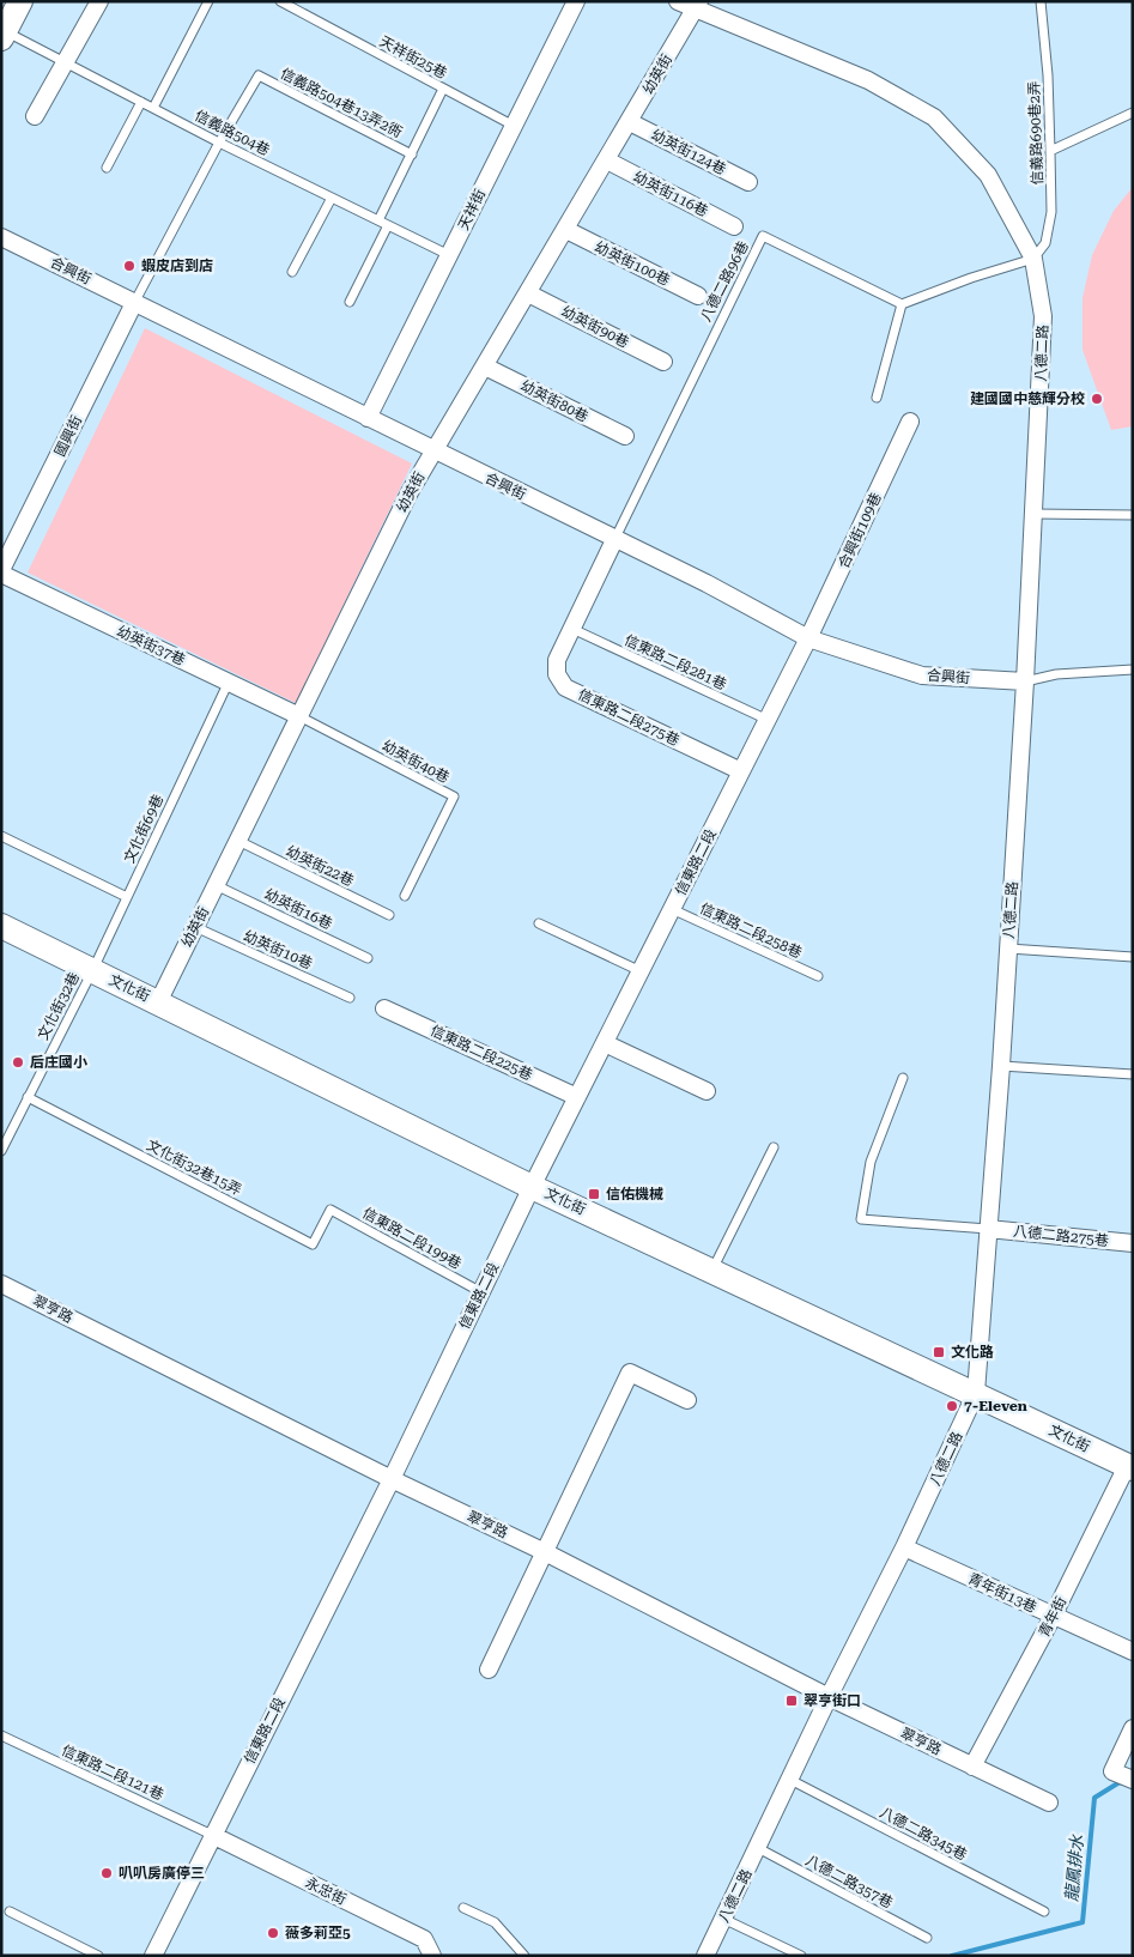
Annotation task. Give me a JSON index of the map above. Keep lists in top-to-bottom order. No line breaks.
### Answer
{"streets":{"street":["幼英街","幼英街124巷","幼英街116巷","天祥街","幼英街100巷","合興街","幼英街90巷","八德二路","幼英街80巷","國興街","合興街109巷","幼英街37巷","信東路二段275巷","信東路二段","文化街","信東路二段225巷","八德二路275巷","翠亨路","青年街13巷","青年街","永忠街"],"lane":["天祥街25巷","信義路504巷13弄2衖","信義路504巷","信義路690巷2弄","八德二路96巷","信東路二段281巷","幼英街40巷","文化街69巷","幼英街22巷","幼英街16巷","信東路二段258巷","幼英街10巷","文化街32巷","文化街32巷15弄","信東路二段199巷","信東路二段121巷","八德二路345巷","八德二路357巷"]},"crossings":[["天祥街25巷","天祥街"],["幼英街","幼英街124巷"],["幼英街","幼英街116巷"],["幼英街","幼英街100巷"],["幼英街","合興街"],["幼英街","幼英街90巷"],["幼英街","八德二路"],["幼英街","幼英街80巷"],["幼英街","幼英街37巷"],["幼英街","幼英街40巷"],["幼英街","幼英街22巷"],["幼英街","幼英街16巷"],["幼英街","幼英街10巷"],["幼英街","文化街"],["信義路504巷13弄2衖","信義路504巷"],["信義路504巷","天祥街"],["信義路690巷2弄","八德二路"],["天祥街","合興街"],["合興街","八德二路96巷"],["合興街","八德二路"],["合興街","國興街"],["合興街","合興街109巷"],["合興街","信東路二段275巷"],["合興街","信東路二段"],["八德二路96巷","信東路二段275巷"],["八德二路","文化街"],["八德二路","八德二路275巷"],["八德二路","翠亨路"],["八德二路","青年街13巷"],["八德二路","八德二路345巷"],["八德二路","八德二路357巷"],["國興街","幼英街37巷"],["合興街109巷","信東路二段"],["幼英街37巷","幼英街40巷"],["幼英街37巷","文化街69巷"],["信東路二段281巷","信東路二段275巷"],["信東路二段281巷","信東路二段"],["信東路二段275巷","信東路二段"],["文化街69巷","文化街"],["文化街69巷","文化街32巷"],["信東路二段","信東路二段258巷"],["信東路二段","文化街"],["信東路二段","信東路二段225巷"],["信東路二段","信東路二段199巷"],["信東路二段","翠亨路"],["信東路二段","信東路二段121巷"],["信東路二段","永忠街"],["文化街","文化街32巷"],["文化街","青年街"],["文化街32巷","文化街32巷15弄"],["文化街32巷15弄","信東路二段199巷"],["翠亨路","青年街"],["青年街13巷","青年街"],["信東路二段121巷","永忠街"]],"water":["龍鳳排水"],"places":{"other":["蝦皮店到店","建國國中慈輝分校","后庄國小","7-Eleven","叭叭房廣停三","薇多莉亞5"],"transit":["信佑機械","文化路","翠亨街口"]}}
